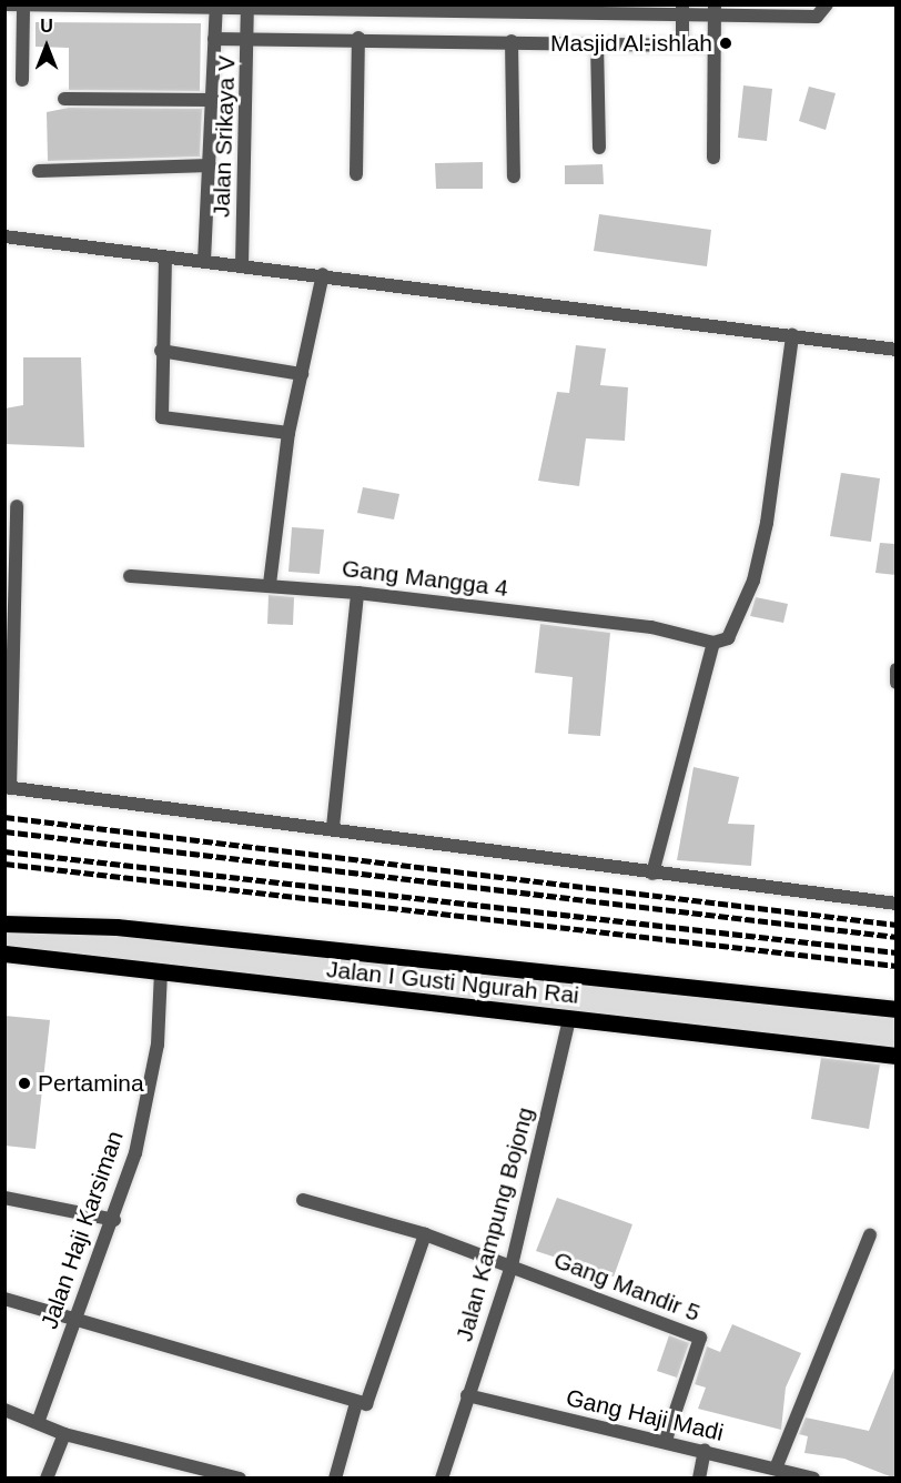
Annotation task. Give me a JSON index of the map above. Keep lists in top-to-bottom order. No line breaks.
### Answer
{"streets":{"main road":["Jalan I Gusti Ngurah Rai"],"street":["Jalan Srikaya V","Gang Mangga 4","Jalan Kampung Bojong","Jalan Haji Karsiman","Gang Mandir 5","Gang Haji Madi"]},"crossings":[["Jalan I Gusti Ngurah Rai","Jalan Kampung Bojong"],["Jalan I Gusti Ngurah Rai","Jalan Haji Karsiman"],["Jalan Kampung Bojong","Gang Mandir 5"],["Jalan Kampung Bojong","Gang Haji Madi"],["Gang Mandir 5","Gang Haji Madi"]],"places":["Masjid Al-ishlah","Pertamina"],"north":"top"}
